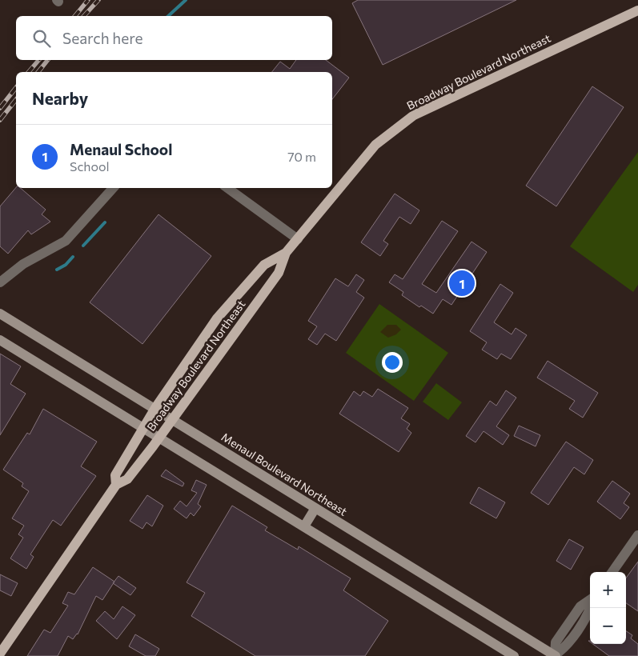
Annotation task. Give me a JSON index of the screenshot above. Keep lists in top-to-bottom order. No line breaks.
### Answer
{"streets":{"main road":["Broadway Boulevard Northeast","Menaul Boulevard Northeast"]},"crossings":[["Broadway Boulevard Northeast","Menaul Boulevard Northeast"]],"page":{"search":"Search here","heading":"Nearby","list":[{"mark":"1","name":"Menaul School","note":"School","value":"70 m"}],"pins":"1","map_buttons":["+","−"]}}
